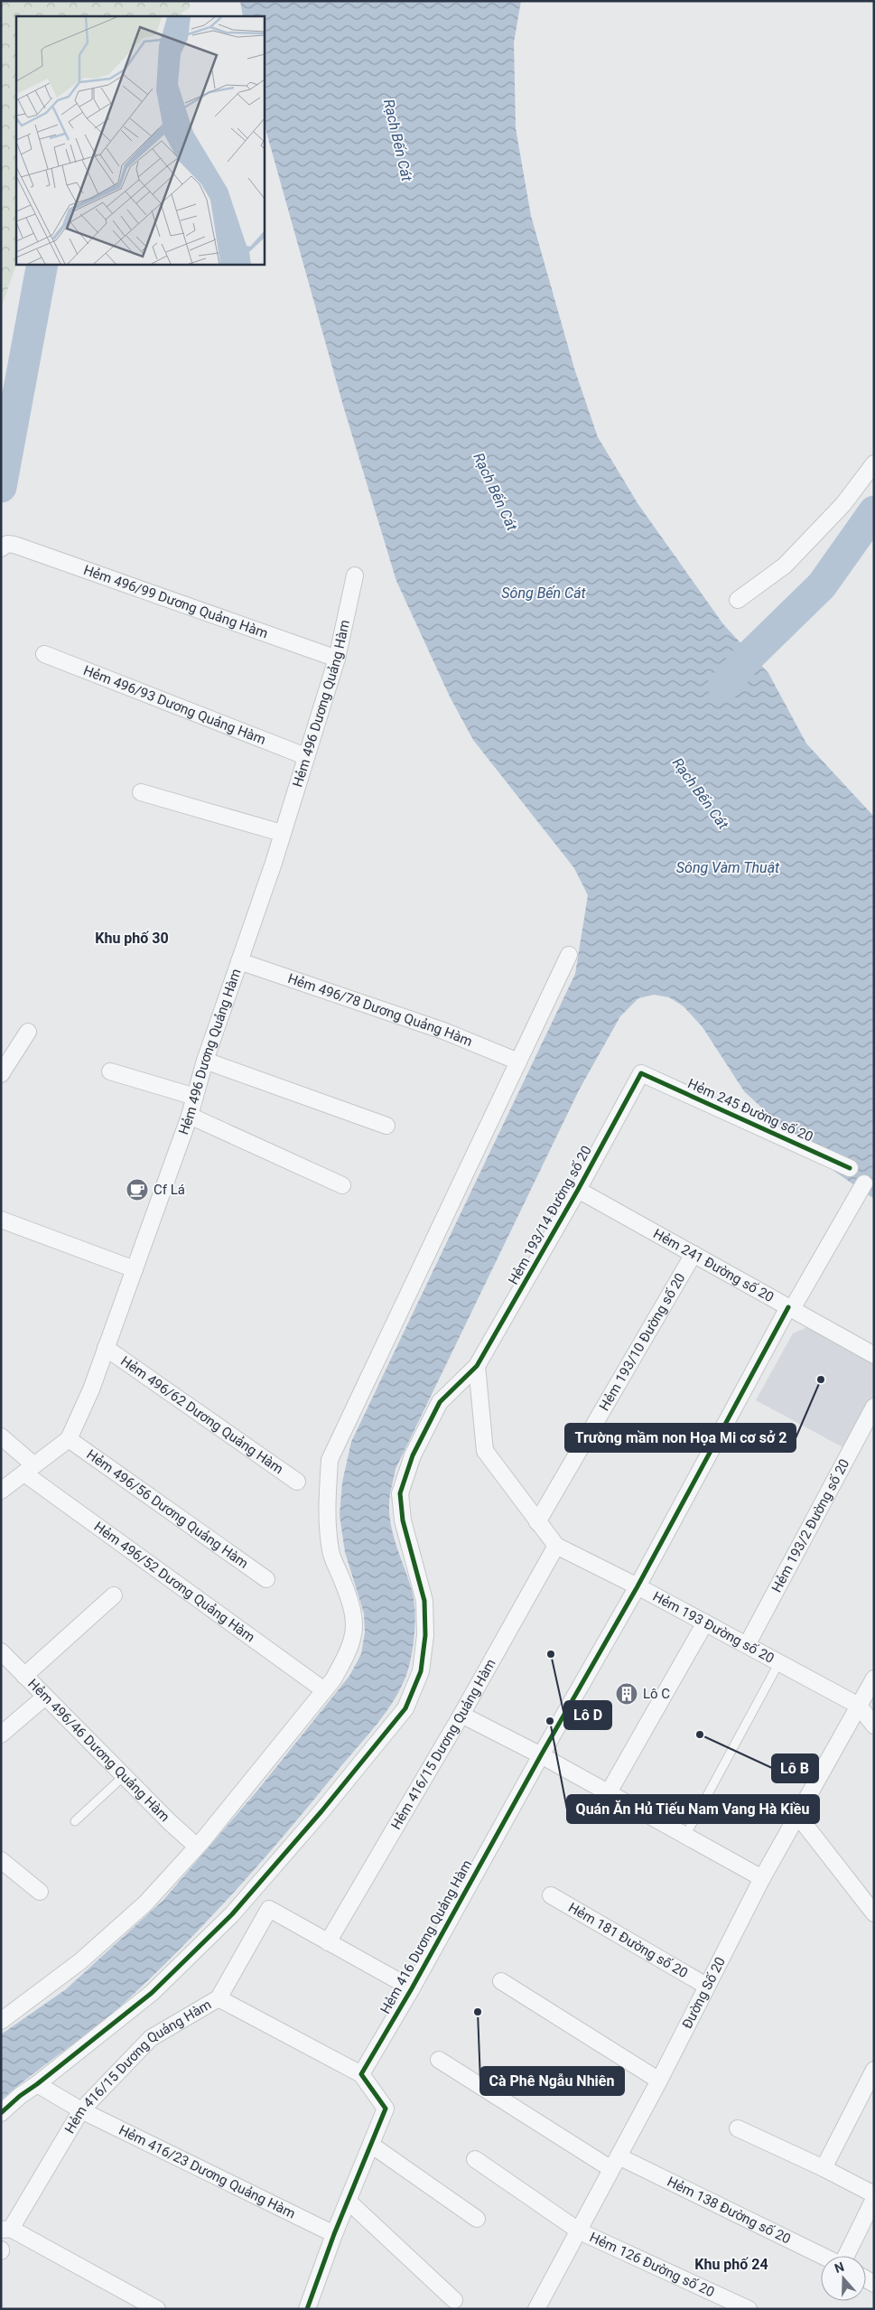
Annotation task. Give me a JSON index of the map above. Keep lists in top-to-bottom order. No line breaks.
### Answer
{"streets":{"street":["Hẻm 496/99 Dương Quảng Hàm","Hẻm 496 Dương Quảng Hàm","Hẻm 496/93 Dương Quảng Hàm","Hẻm 496/78 Dương Quảng Hàm","Hẻm 245 Đường số 20","Hẻm 193/14 Đường số 20","Hẻm 241 Đường số 20","Hẻm 193/10 Đường số 20","Hẻm 496/62 Dương Quảng Hàm","Hẻm 496/56 Dương Quảng Hàm","Hẻm 193/2 Đường số 20","Hẻm 496/52 Dương Quảng Hàm","Hẻm 193 Đường số 20","Hẻm 416/15 Dương Quảng Hàm","Hẻm 496/46 Dương Quảng Hàm","Hẻm 416 Dương Quảng Hàm","Hẻm 181 Đường số 20","Đường Số 20","Hẻm 416/23 Dương Quảng Hàm","Hẻm 138 Đường số 20","Hẻm 126 Đường số 20"]},"crossings":[["Hẻm 496/99 Dương Quảng Hàm","Hẻm 496 Dương Quảng Hàm"],["Hẻm 496 Dương Quảng Hàm","Hẻm 496/93 Dương Quảng Hàm"],["Hẻm 496 Dương Quảng Hàm","Hẻm 496/78 Dương Quảng Hàm"],["Hẻm 496 Dương Quảng Hàm","Hẻm 496/62 Dương Quảng Hàm"],["Hẻm 496 Dương Quảng Hàm","Hẻm 496/56 Dương Quảng Hàm"],["Hẻm 245 Đường số 20","Hẻm 193/14 Đường số 20"],["Hẻm 193/14 Đường số 20","Hẻm 241 Đường số 20"],["Hẻm 193/14 Đường số 20","Hẻm 193 Đường số 20"],["Hẻm 193/14 Đường số 20","Hẻm 416/23 Dương Quảng Hàm"],["Hẻm 241 Đường số 20","Hẻm 193/10 Đường số 20"],["Hẻm 241 Đường số 20","Hẻm 416 Dương Quảng Hàm"],["Hẻm 193/10 Đường số 20","Hẻm 193 Đường số 20"],["Hẻm 193/2 Đường số 20","Hẻm 193 Đường số 20"],["Hẻm 193 Đường số 20","Hẻm 416/15 Dương Quảng Hàm"],["Hẻm 193 Đường số 20","Hẻm 416 Dương Quảng Hàm"],["Hẻm 193 Đường số 20","Đường Số 20"],["Hẻm 416/15 Dương Quảng Hàm","Hẻm 416/23 Dương Quảng Hàm"],["Hẻm 181 Đường số 20","Đường Số 20"],["Đường Số 20","Hẻm 138 Đường số 20"],["Đường Số 20","Hẻm 126 Đường số 20"]],"districts":["Khu phố 30","Khu phố 24"],"water":["Rạch Bến Cát","Sông Bến Cát","Sông Vàm Thuật"],"places":{"cafe":["Cf Lá"],"other":["Trường mầm non Họa Mi cơ sở 2","Lô D","Quán Ăn Hủ Tiếu Nam Vang Hà Kiều","Lô B","Cà Phê Ngẫu Nhiên"],"building":["Lô C"]},"north":"top"}
